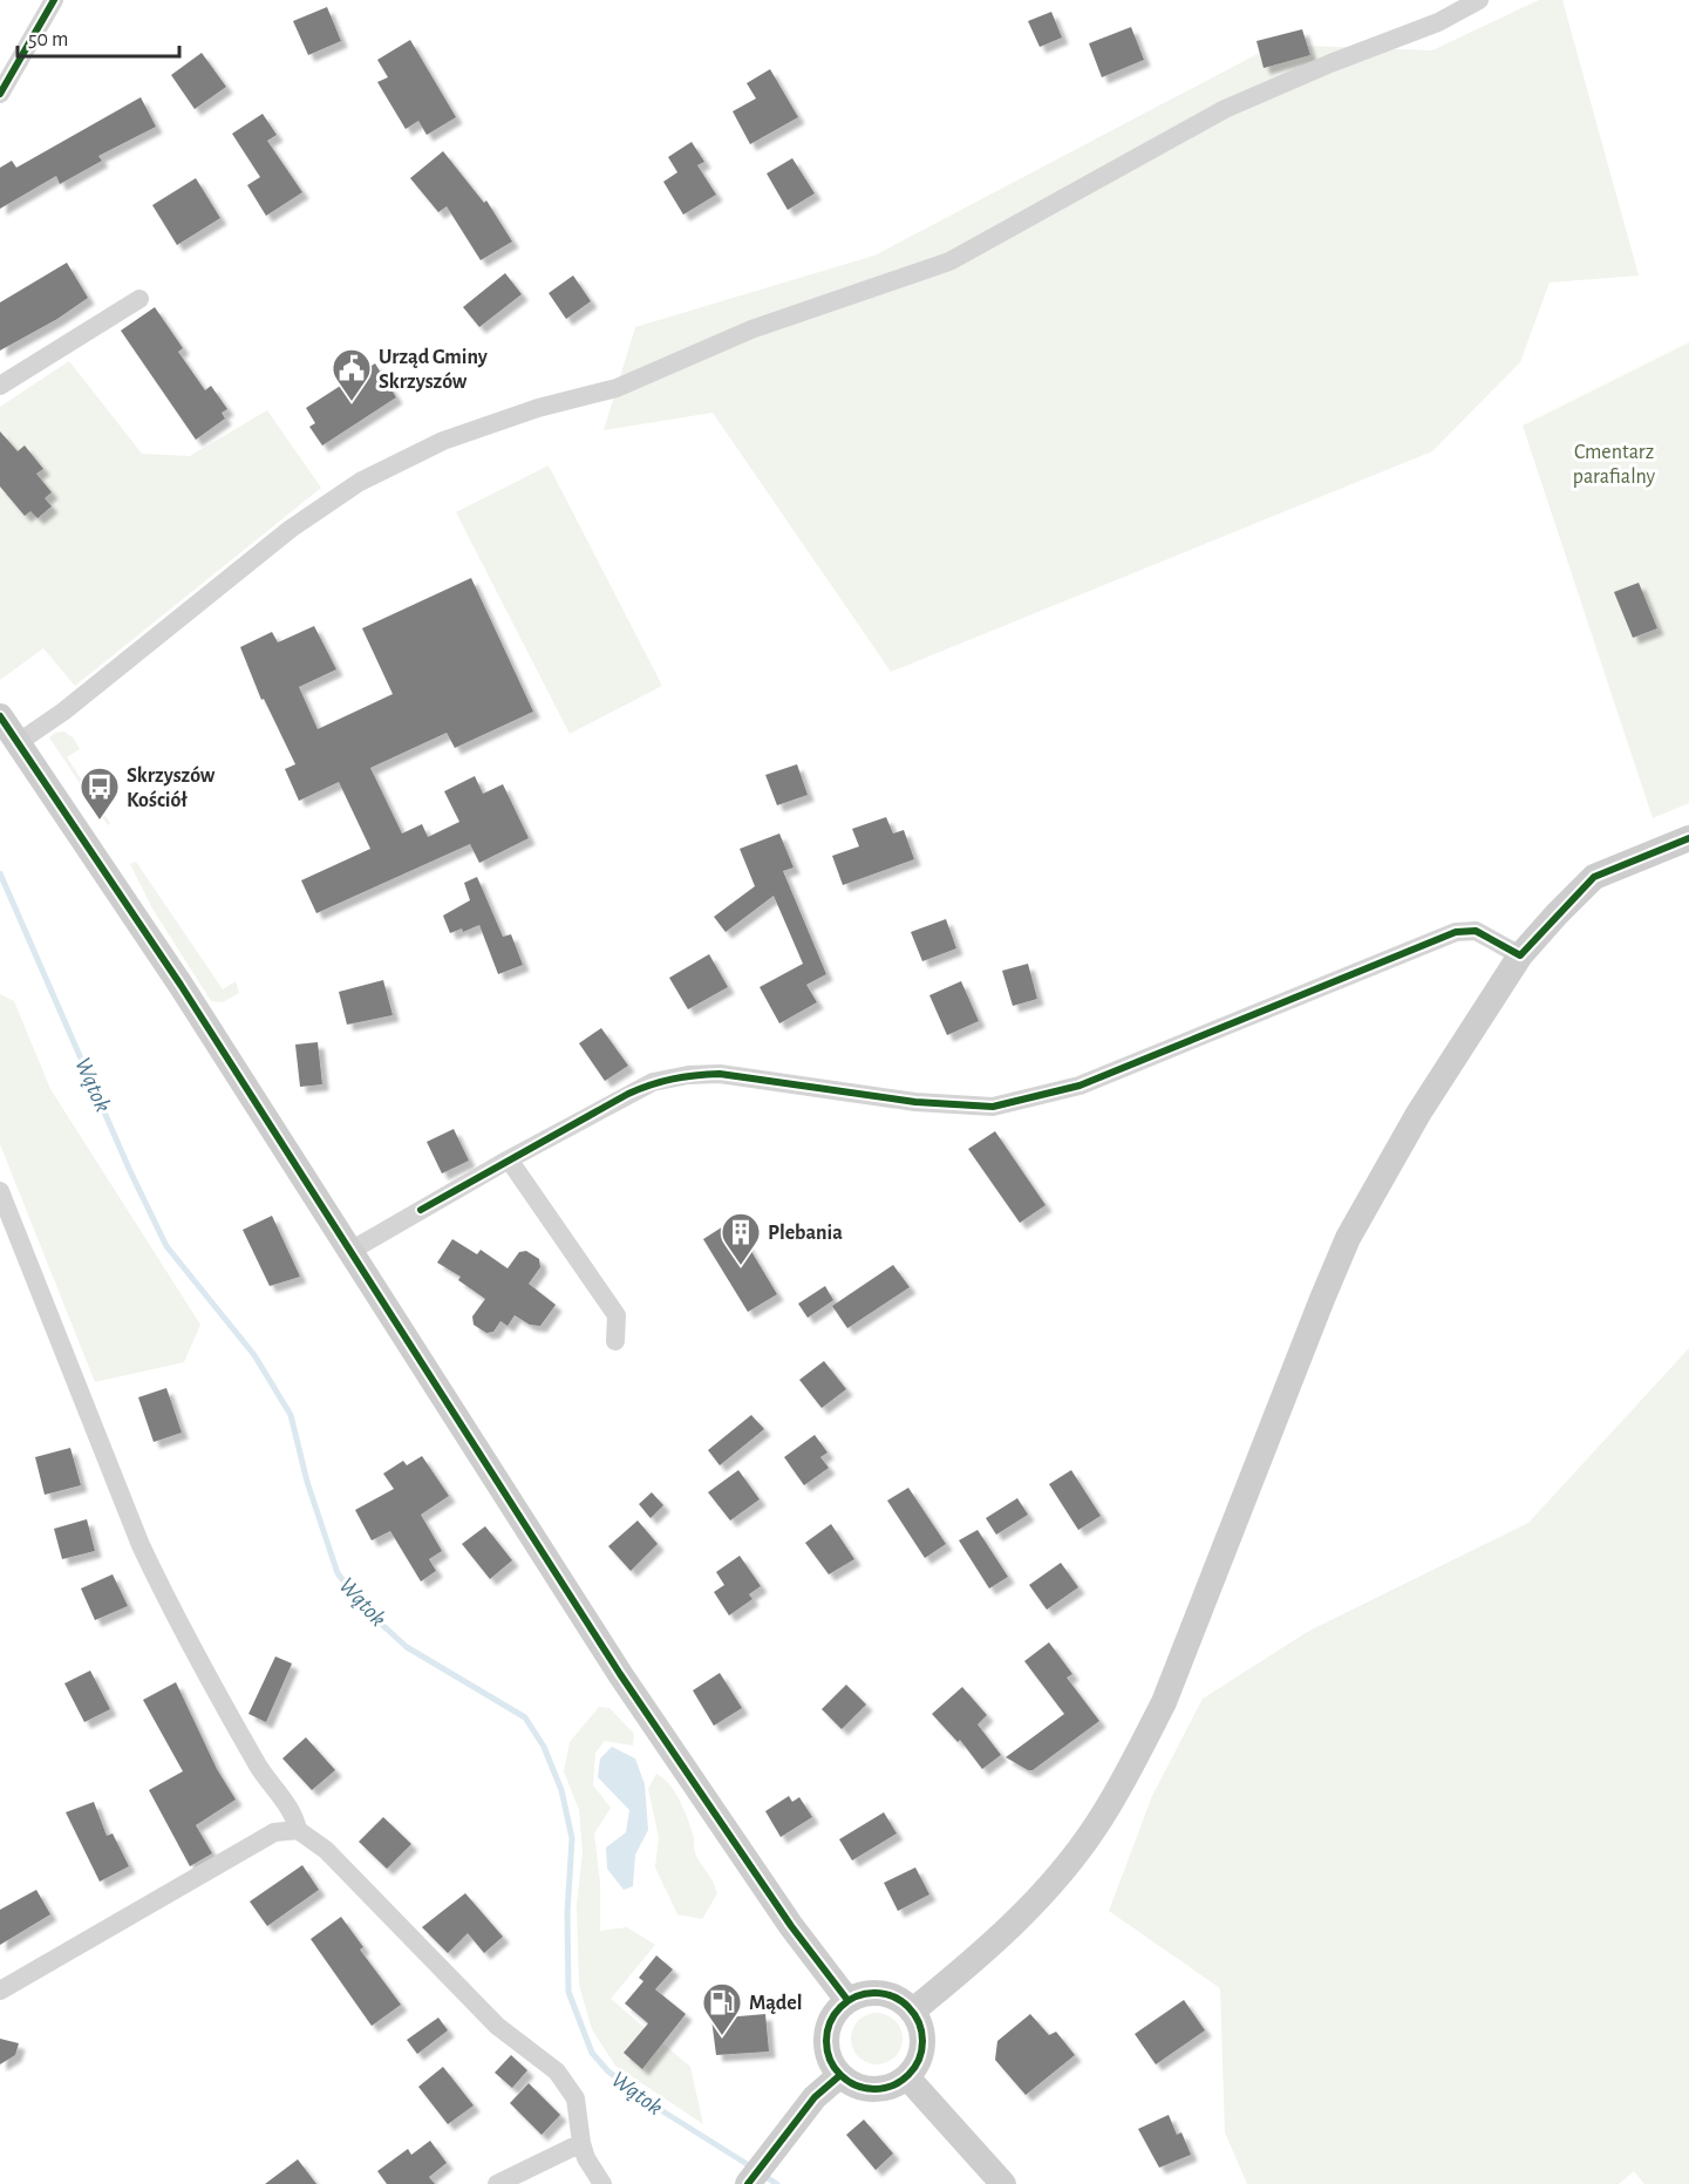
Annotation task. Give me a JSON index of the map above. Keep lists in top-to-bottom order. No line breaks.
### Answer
{"water":["Wątok"],"parks":["Cmentarz parafialny"],"places":{"public building":["Urząd Gminy Skrzyszów"],"bus stop":["Skrzyszów Kościół"],"building":["Plebania"],"fuel station":["Mądel"]},"scale_bar":"50 m"}
